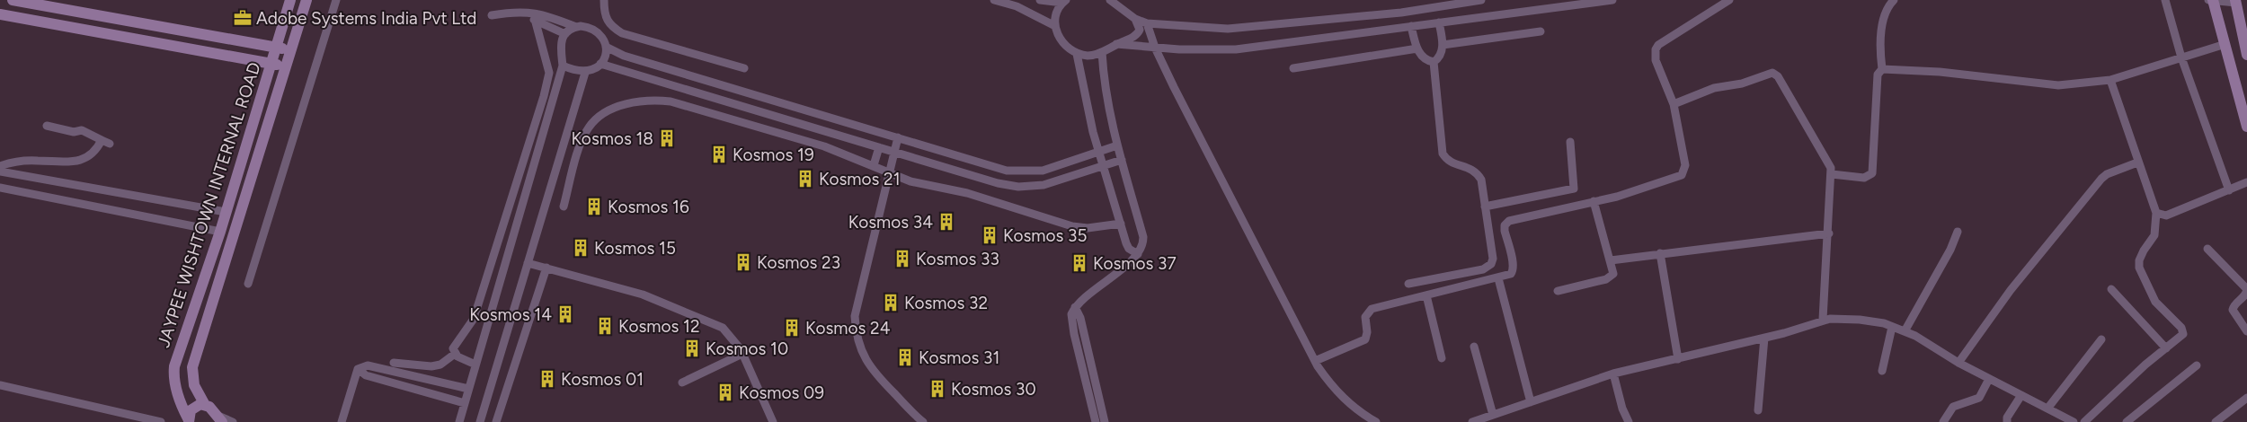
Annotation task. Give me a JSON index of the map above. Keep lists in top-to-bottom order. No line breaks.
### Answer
{"streets":{"street":["JAYPEE WISHTOWN INTERNAL ROAD"]},"places":{"office":["Adobe Systems India Pvt Ltd"],"building":["Kosmos 18","Kosmos 19","Kosmos 21","Kosmos 16","Kosmos 34","Kosmos 35","Kosmos 15","Kosmos 33","Kosmos 23","Kosmos 37","Kosmos 32","Kosmos 14","Kosmos 12","Kosmos 24","Kosmos 10","Kosmos 31","Kosmos 01","Kosmos 30","Kosmos 09"]}}
